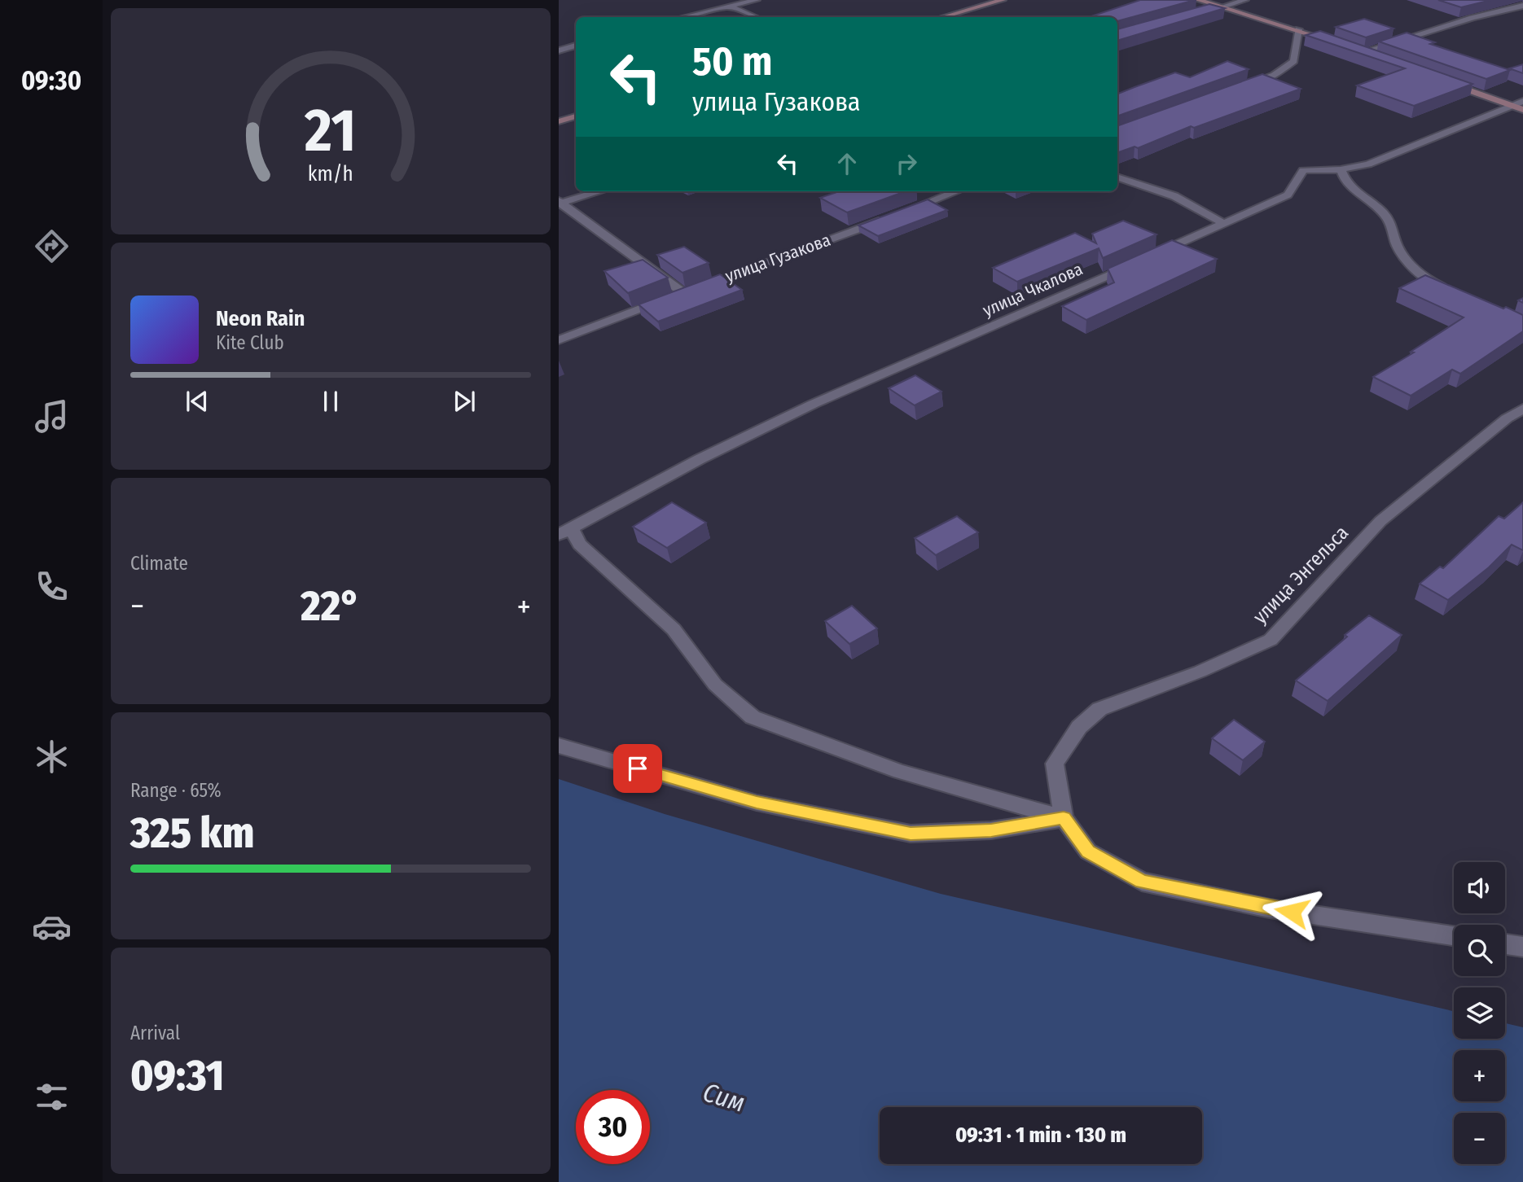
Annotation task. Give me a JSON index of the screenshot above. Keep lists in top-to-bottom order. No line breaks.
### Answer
{"streets":{"street":["улица Гузакова","улица Чкалова","улица Энгельса"]},"water":["Сим"],"page":{"tabs":"09:30","turn":["50 m","улица Гузакова"],"song":["Neon Rain","Kite Club"],"tile":["Climate",["Range · 65%","325 km"],["Arrival","09:31"]],"heat":["−","22°","+"],"map_buttons":["+","−"],"limit":"30","trip":"09:31 · 1 min · 130 m","gauge":["21","km/h"]}}
